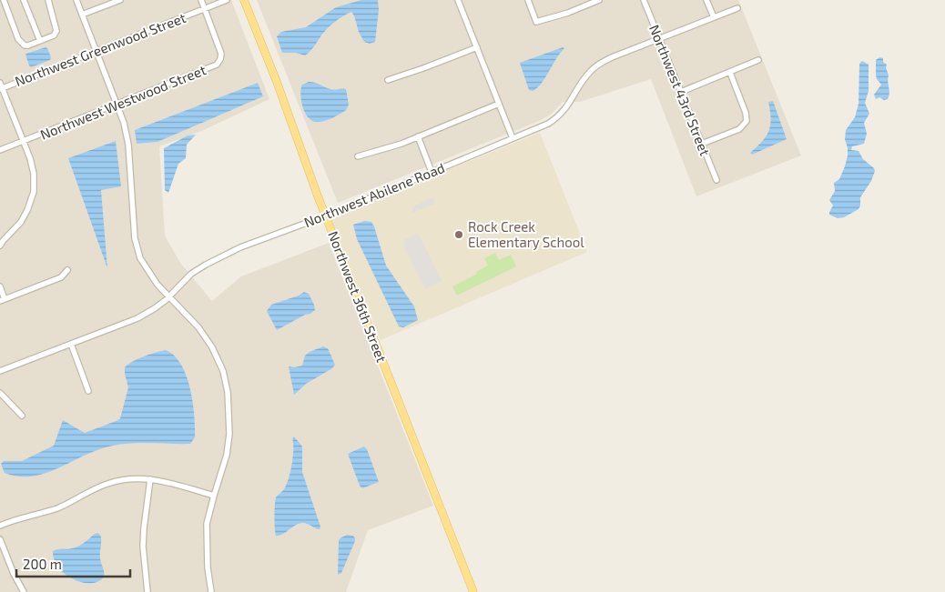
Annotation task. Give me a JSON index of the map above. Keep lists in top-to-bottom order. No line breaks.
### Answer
{"streets":{"main road":["Northwest 36th Street"],"street":["Northwest Greenwood Street","Northwest 43rd Street","Northwest Westwood Street","Northwest Abilene Road"]},"crossings":[["Northwest Greenwood Street","Northwest Westwood Street"],["Northwest 43rd Street","Northwest Abilene Road"],["Northwest Abilene Road","Northwest 36th Street"]],"places":["Rock Creek Elementary School"],"scale_bar":"200 m"}
